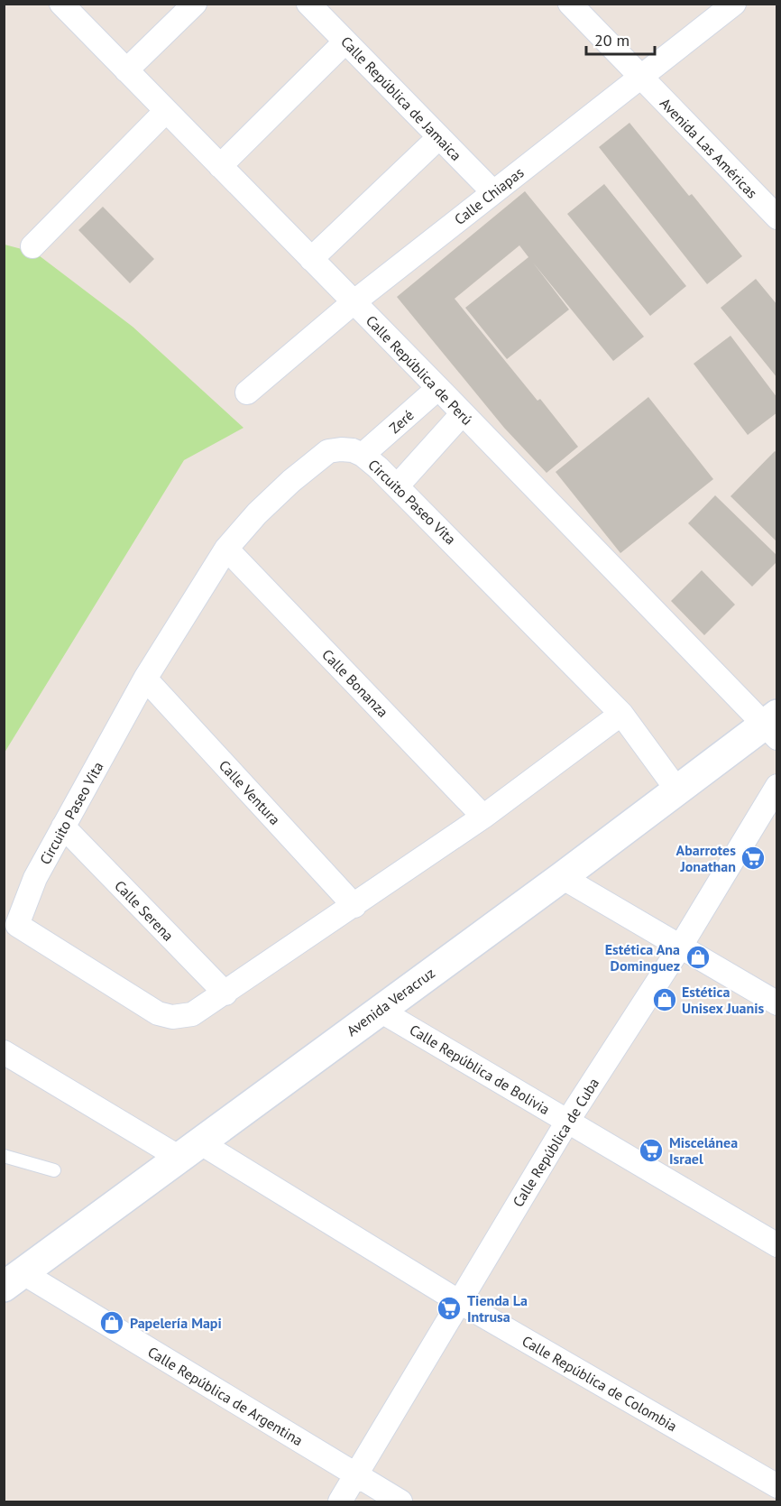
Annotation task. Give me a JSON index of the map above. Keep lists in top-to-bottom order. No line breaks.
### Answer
{"streets":{"street":["Calle República de Jamaica","Avenida Las Américas","Calle Chiapas","Calle República de Perú","Zeré","Circuito Paseo Vita","Calle Bonanza","Calle Ventura","Calle Serena","Avenida Veracruz","Calle República de Bolivia","Calle República de Cuba","Calle República de Colombia","Calle República de Argentina"]},"crossings":[["Calle República de Jamaica","Calle Chiapas"],["Avenida Las Américas","Calle Chiapas"],["Calle Chiapas","Calle República de Perú"],["Calle República de Perú","Zeré"],["Calle República de Perú","Avenida Veracruz"],["Zeré","Circuito Paseo Vita"],["Circuito Paseo Vita","Calle Bonanza"],["Circuito Paseo Vita","Calle Ventura"],["Circuito Paseo Vita","Calle Serena"],["Circuito Paseo Vita","Avenida Veracruz"],["Avenida Veracruz","Calle República de Bolivia"],["Avenida Veracruz","Calle República de Colombia"],["Avenida Veracruz","Calle República de Argentina"],["Calle República de Bolivia","Calle República de Cuba"],["Calle República de Cuba","Calle República de Colombia"],["Calle República de Cuba","Calle República de Argentina"]],"places":{"supermarket":["Abarrotes Jonathan","Miscelánea Israel","Tienda La Intrusa"],"shop":["Estética Ana Dominguez","Estética Unisex Juanis","Papelería Mapi"]},"scale_bar":"20 m"}
